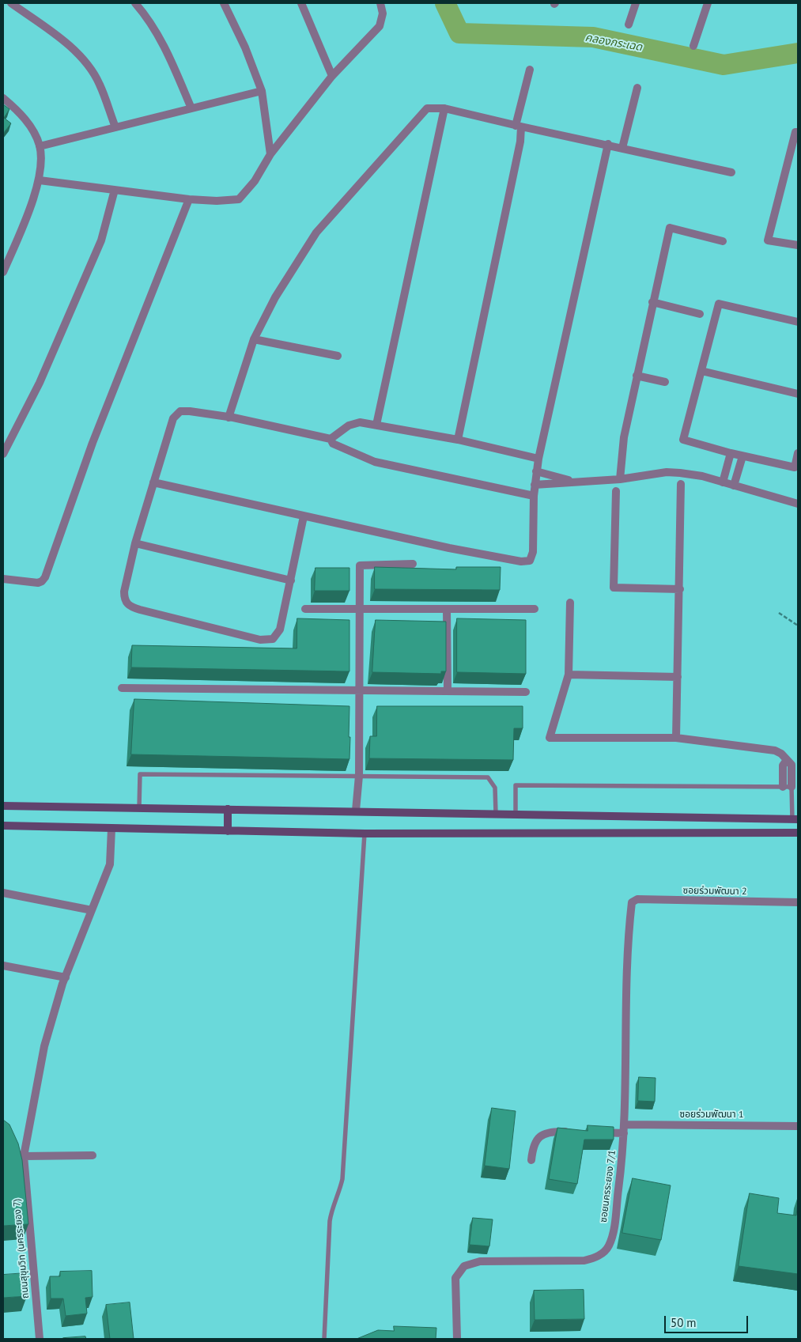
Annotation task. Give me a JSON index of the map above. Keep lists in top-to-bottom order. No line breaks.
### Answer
{"streets":{"street":["ซอยร่วมพัฒนา 2","ซอยร่วมพัฒนา 1","ซอยนครระยอง 7/1","ถนนสุขุมวิท (นครระยอง 7)"]},"crossings":[["ซอยร่วมพัฒนา 2","ซอยนครระยอง 7/1"],["ซอยร่วมพัฒนา 1","ซอยนครระยอง 7/1"]],"water":["คลองกระเฉด"],"scale_bar":"50 m"}
